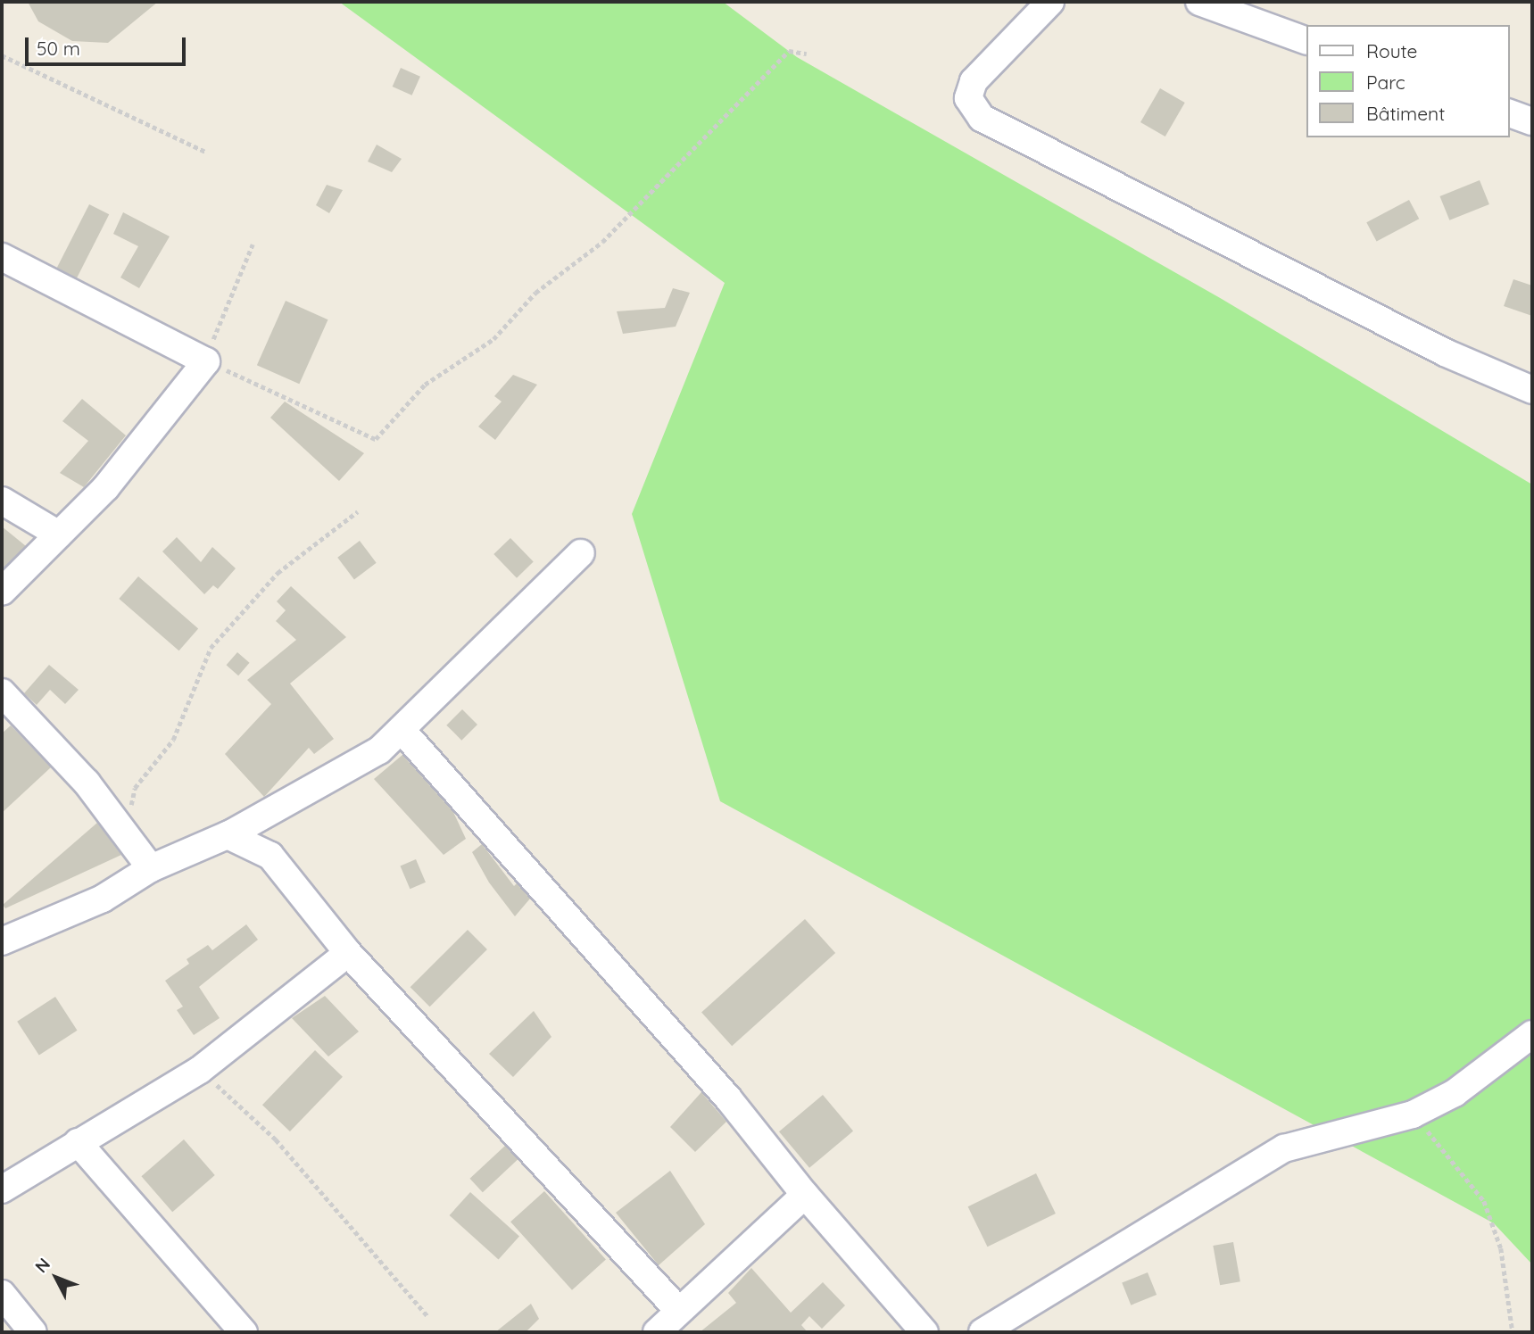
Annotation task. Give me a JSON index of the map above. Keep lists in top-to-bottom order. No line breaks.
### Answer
{"legend":["Route","Parc","Bâtiment"],"scale_bar":"50 m","north":"top left"}
